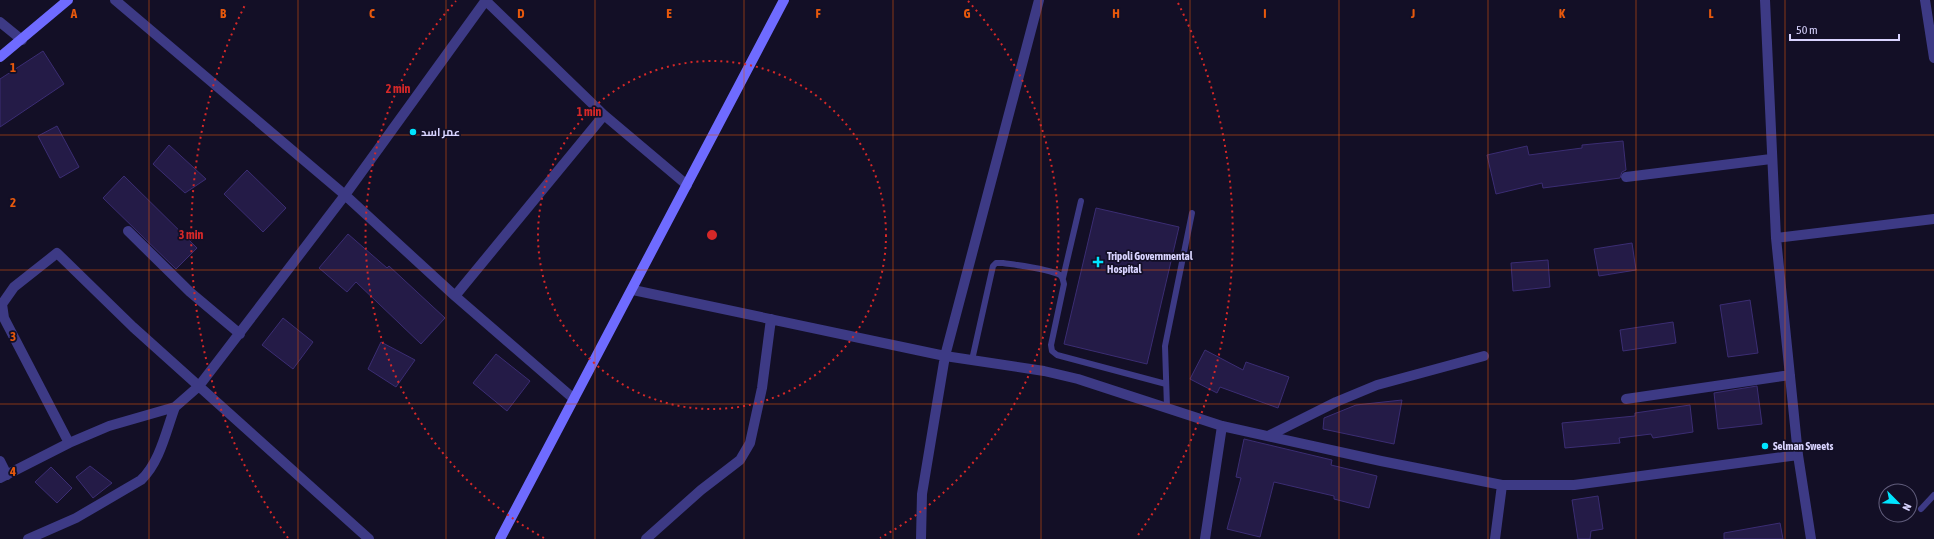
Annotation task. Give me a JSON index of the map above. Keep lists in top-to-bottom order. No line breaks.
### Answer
{"places":{"other":["عمر اسد","Selman Sweets"],"health":["Tripoli Governmental Hospital"]},"scale_bar":"50 m","north":"bottom right","grid":{"columns":["A","B","C","D","E","F","G","H","I","J","K","L"],"rows":["1","2","3","4"]},"rings":["2 min","1 min","3 min"]}
